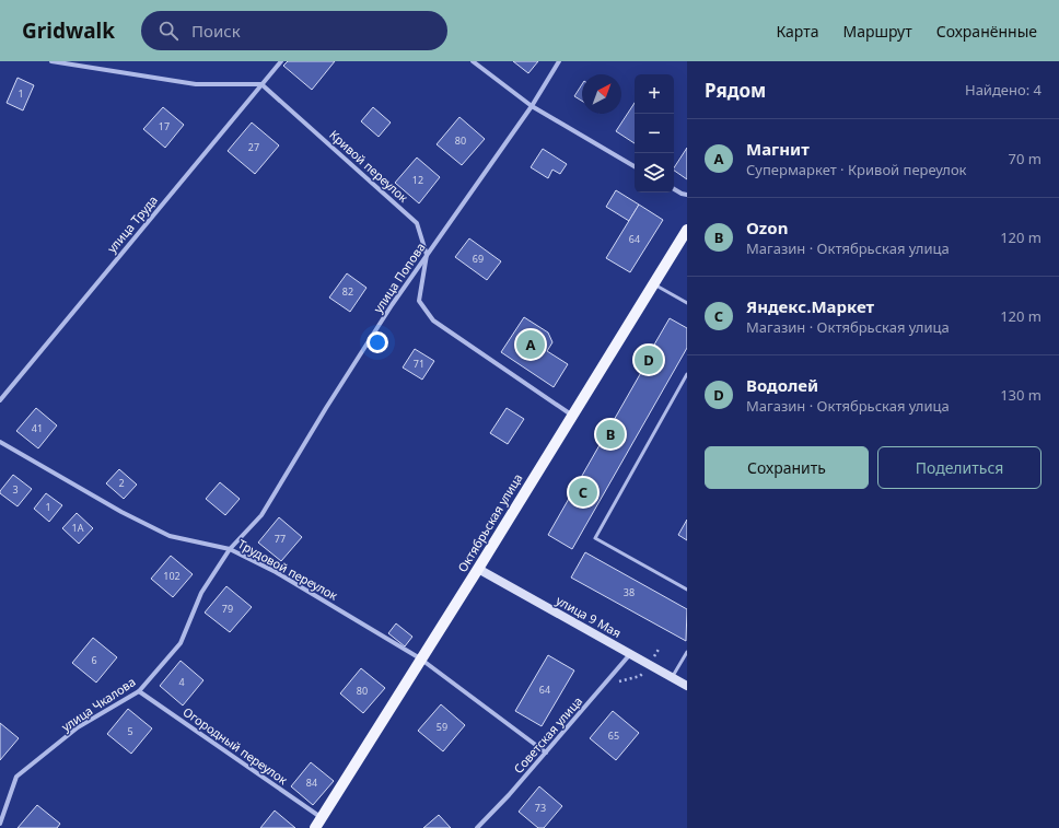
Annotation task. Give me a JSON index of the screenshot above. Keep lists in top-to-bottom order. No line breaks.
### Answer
{"streets":{"main road":["Октябрьская улица","улица 9 Мая"],"street":["Кривой переулок","улица Труда","улица Попова","Трудовой переулок","улица Чкалова","Советская улица","Огородный переулок"]},"crossings":[["Кривой переулок","улица Труда"],["Кривой переулок","улица Попова"],["Кривой переулок","Октябрьская улица"],["улица Попова","Трудовой переулок"],["улица Попова","улица Чкалова"],["Октябрьская улица","Трудовой переулок"],["Октябрьская улица","улица 9 Мая"],["Октябрьская улица","Огородный переулок"],["Трудовой переулок","улица Чкалова"],["Трудовой переулок","Советская улица"],["улица 9 Мая","Советская улица"],["улица Чкалова","Огородный переулок"]],"house_numbers":["1","17","80","27","12","64","69","82","71","41","2","3","1","1А","77","102","38","79","6","4","64","80","59","5","65","84","73"],"north":"top right","page":{"header":"Gridwalk","search":"Поиск","nav":["Карта","Маршрут","Сохранённые"],"heading":["Рядом","Найдено: 4"],"map_buttons":["+","−"],"list":[{"mark":"A","name":"Магнит","note":"Супермаркет · Кривой переулок","value":"70 m"},{"mark":"B","name":"Ozon","note":"Магазин · Октябрьская улица","value":"120 m"},{"mark":"C","name":"Яндекс.Маркет","note":"Магазин · Октябрьская улица","value":"120 m"},{"mark":"D","name":"Водолей","note":"Магазин · Октябрьская улица","value":"130 m"}],"pins":["A","D","B","C"],"buttons":["Сохранить","Поделиться"]}}
